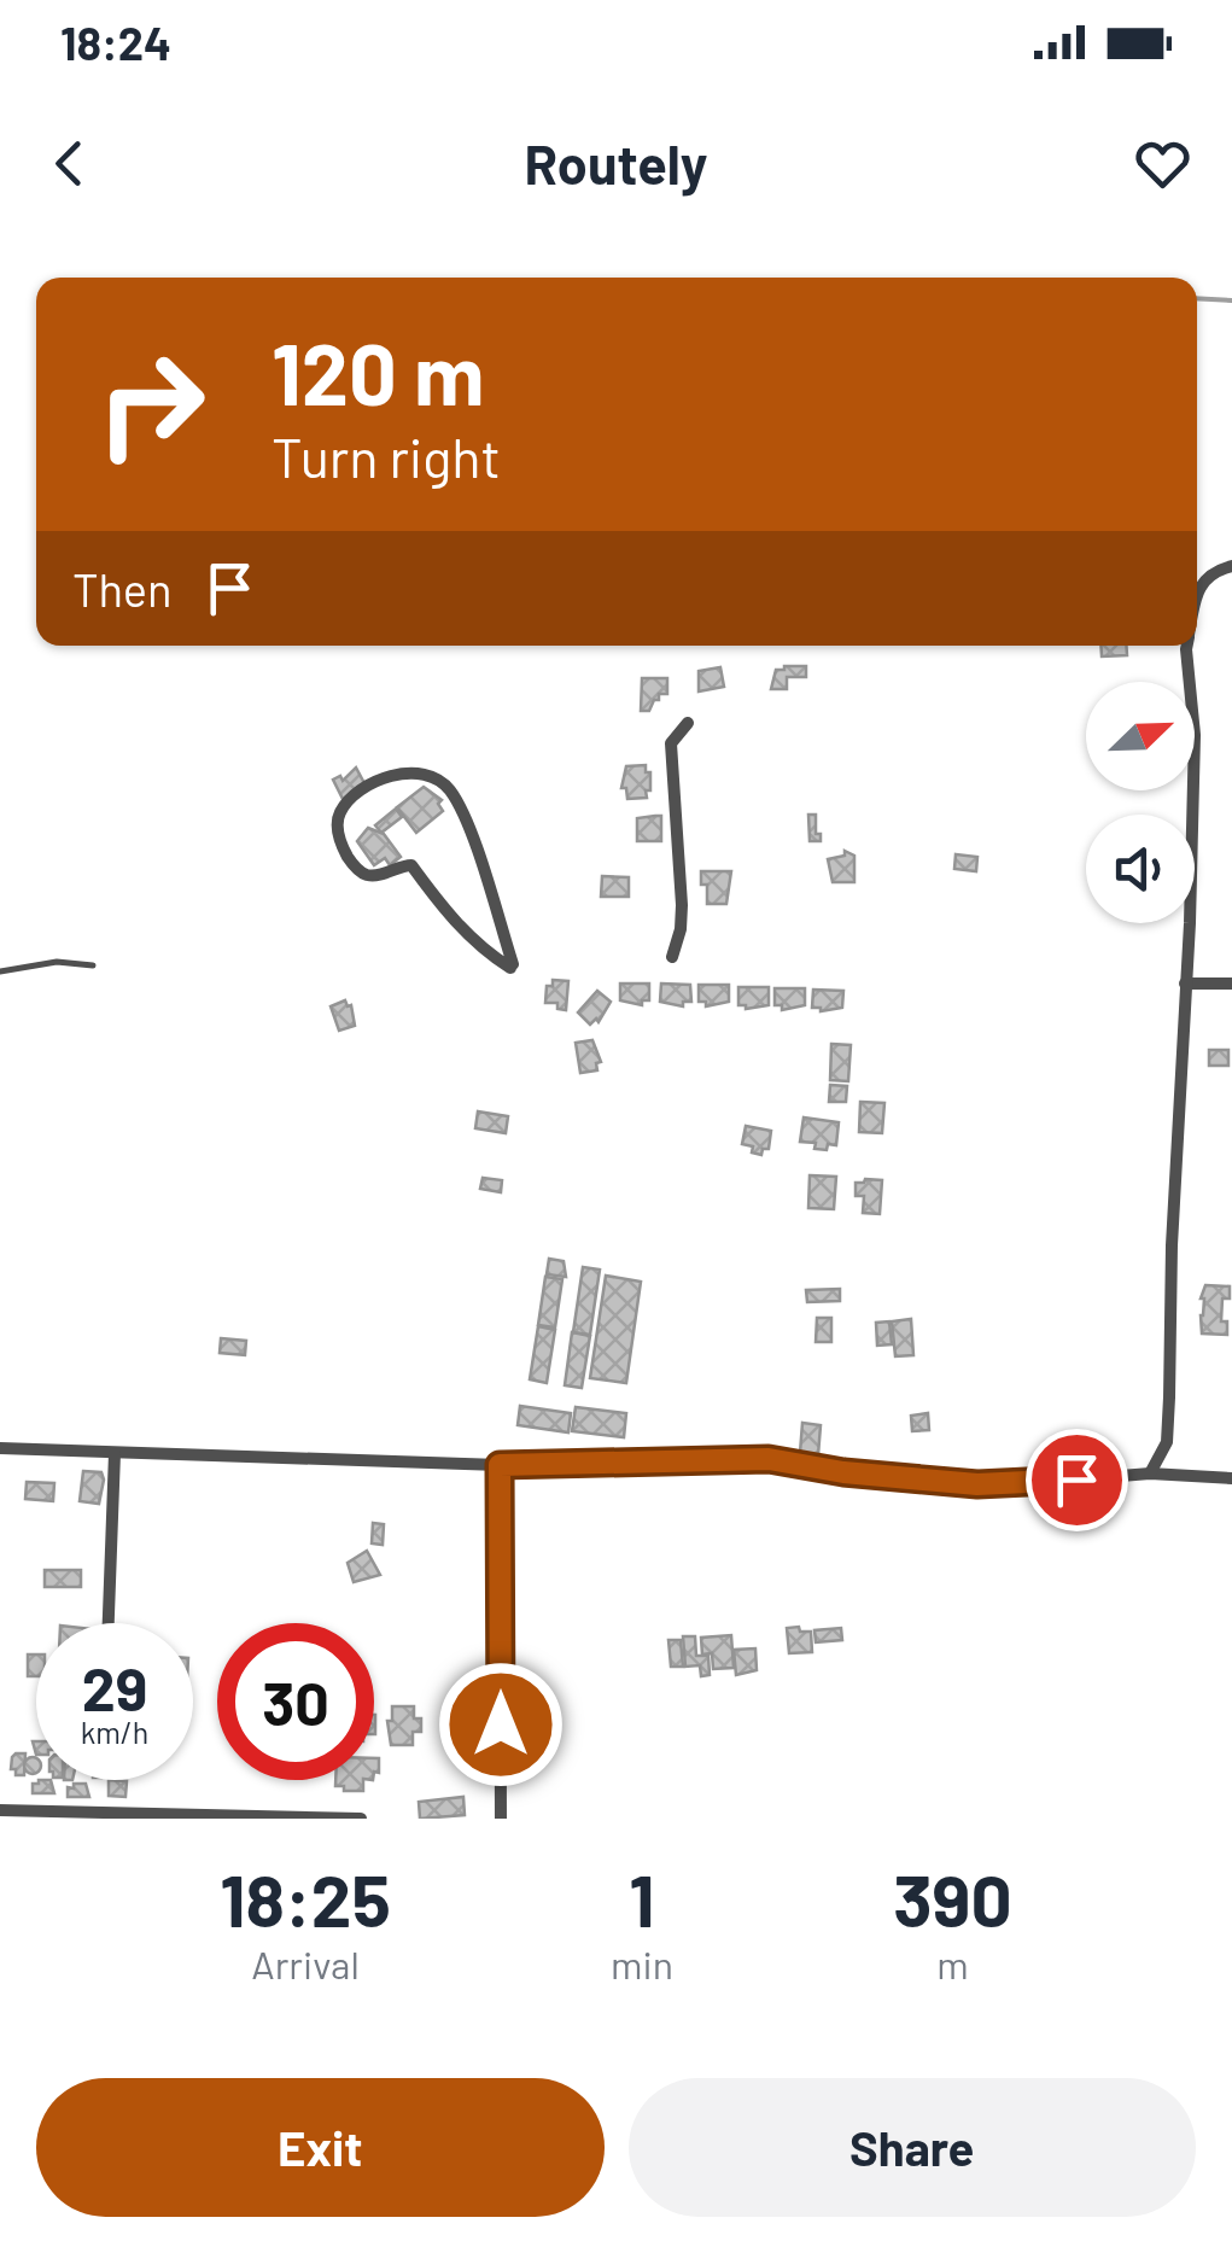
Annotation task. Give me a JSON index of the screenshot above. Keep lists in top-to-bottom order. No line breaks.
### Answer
{"north":"top right","page":{"status":"18:24","header":"Routely","turn":["120 m","Turn right"],"then":"Then","speed":"29 km/h","limit":"30","eta":["18:25","Arrival","1","min","390","m"],"buttons":["Exit","Share"]}}
